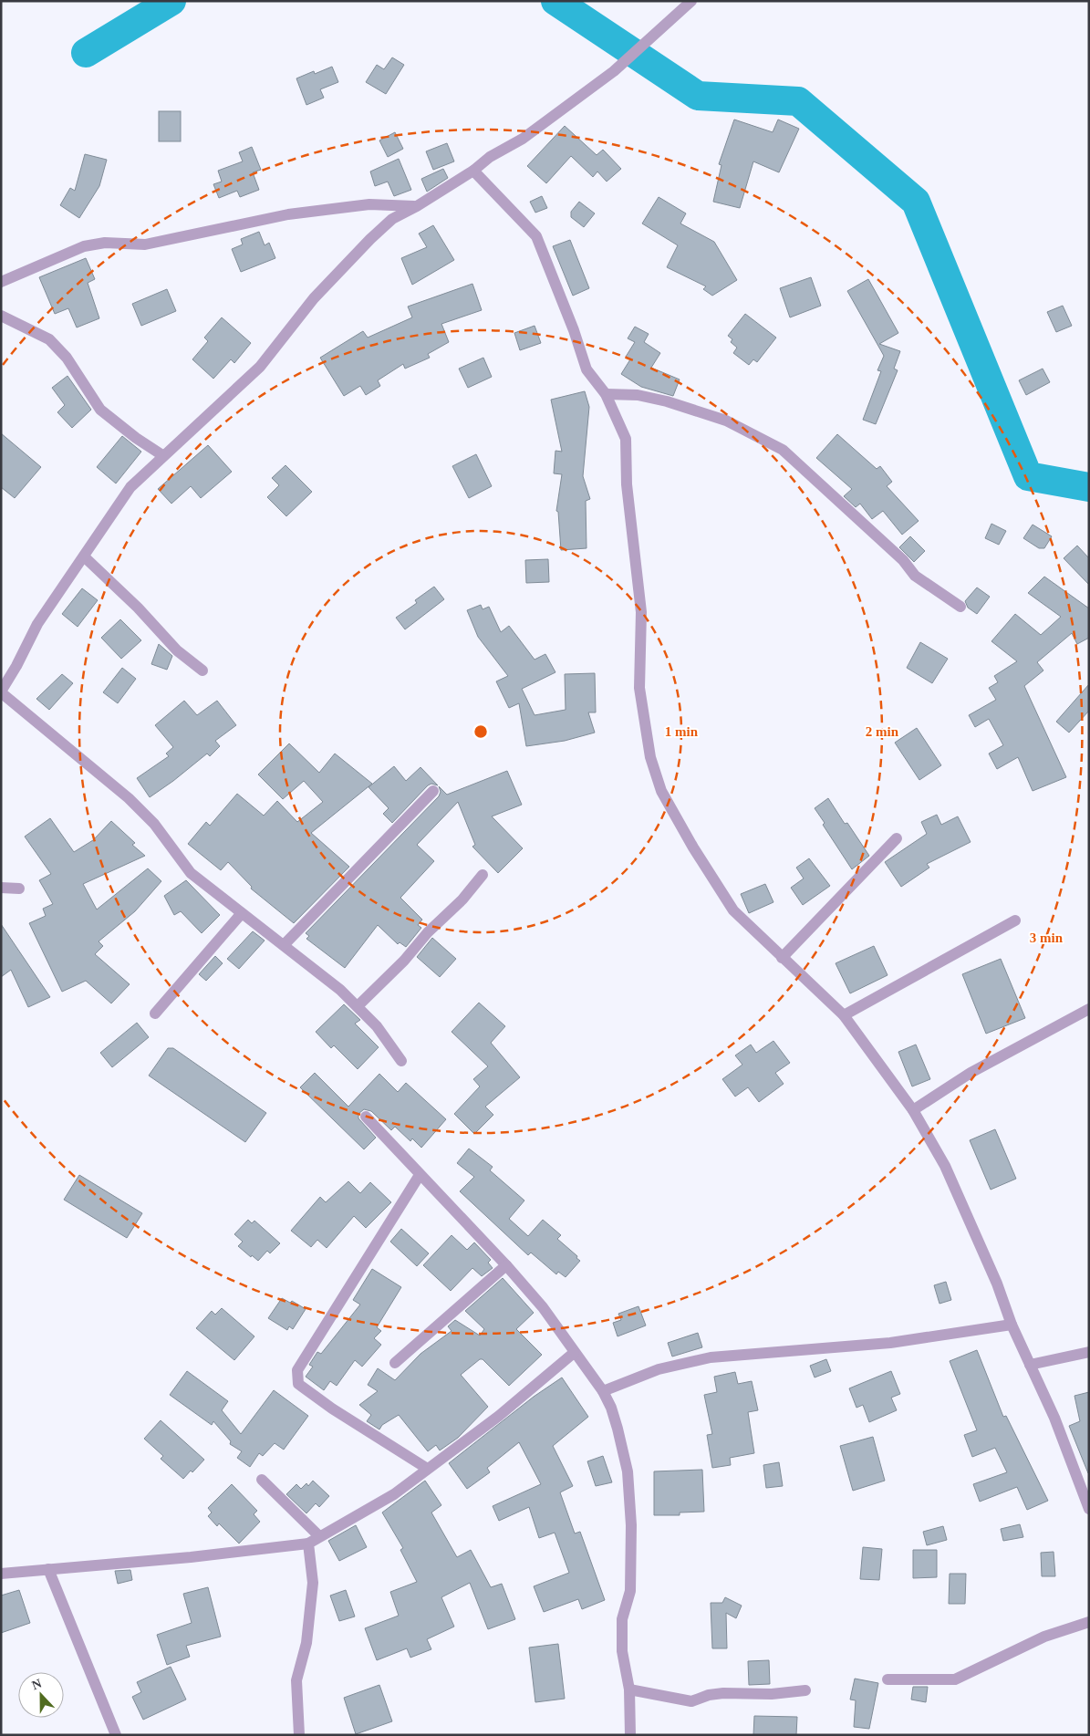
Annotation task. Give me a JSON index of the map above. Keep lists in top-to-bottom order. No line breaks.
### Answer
{"north":"top","rings":["1 min","2 min","3 min"]}
